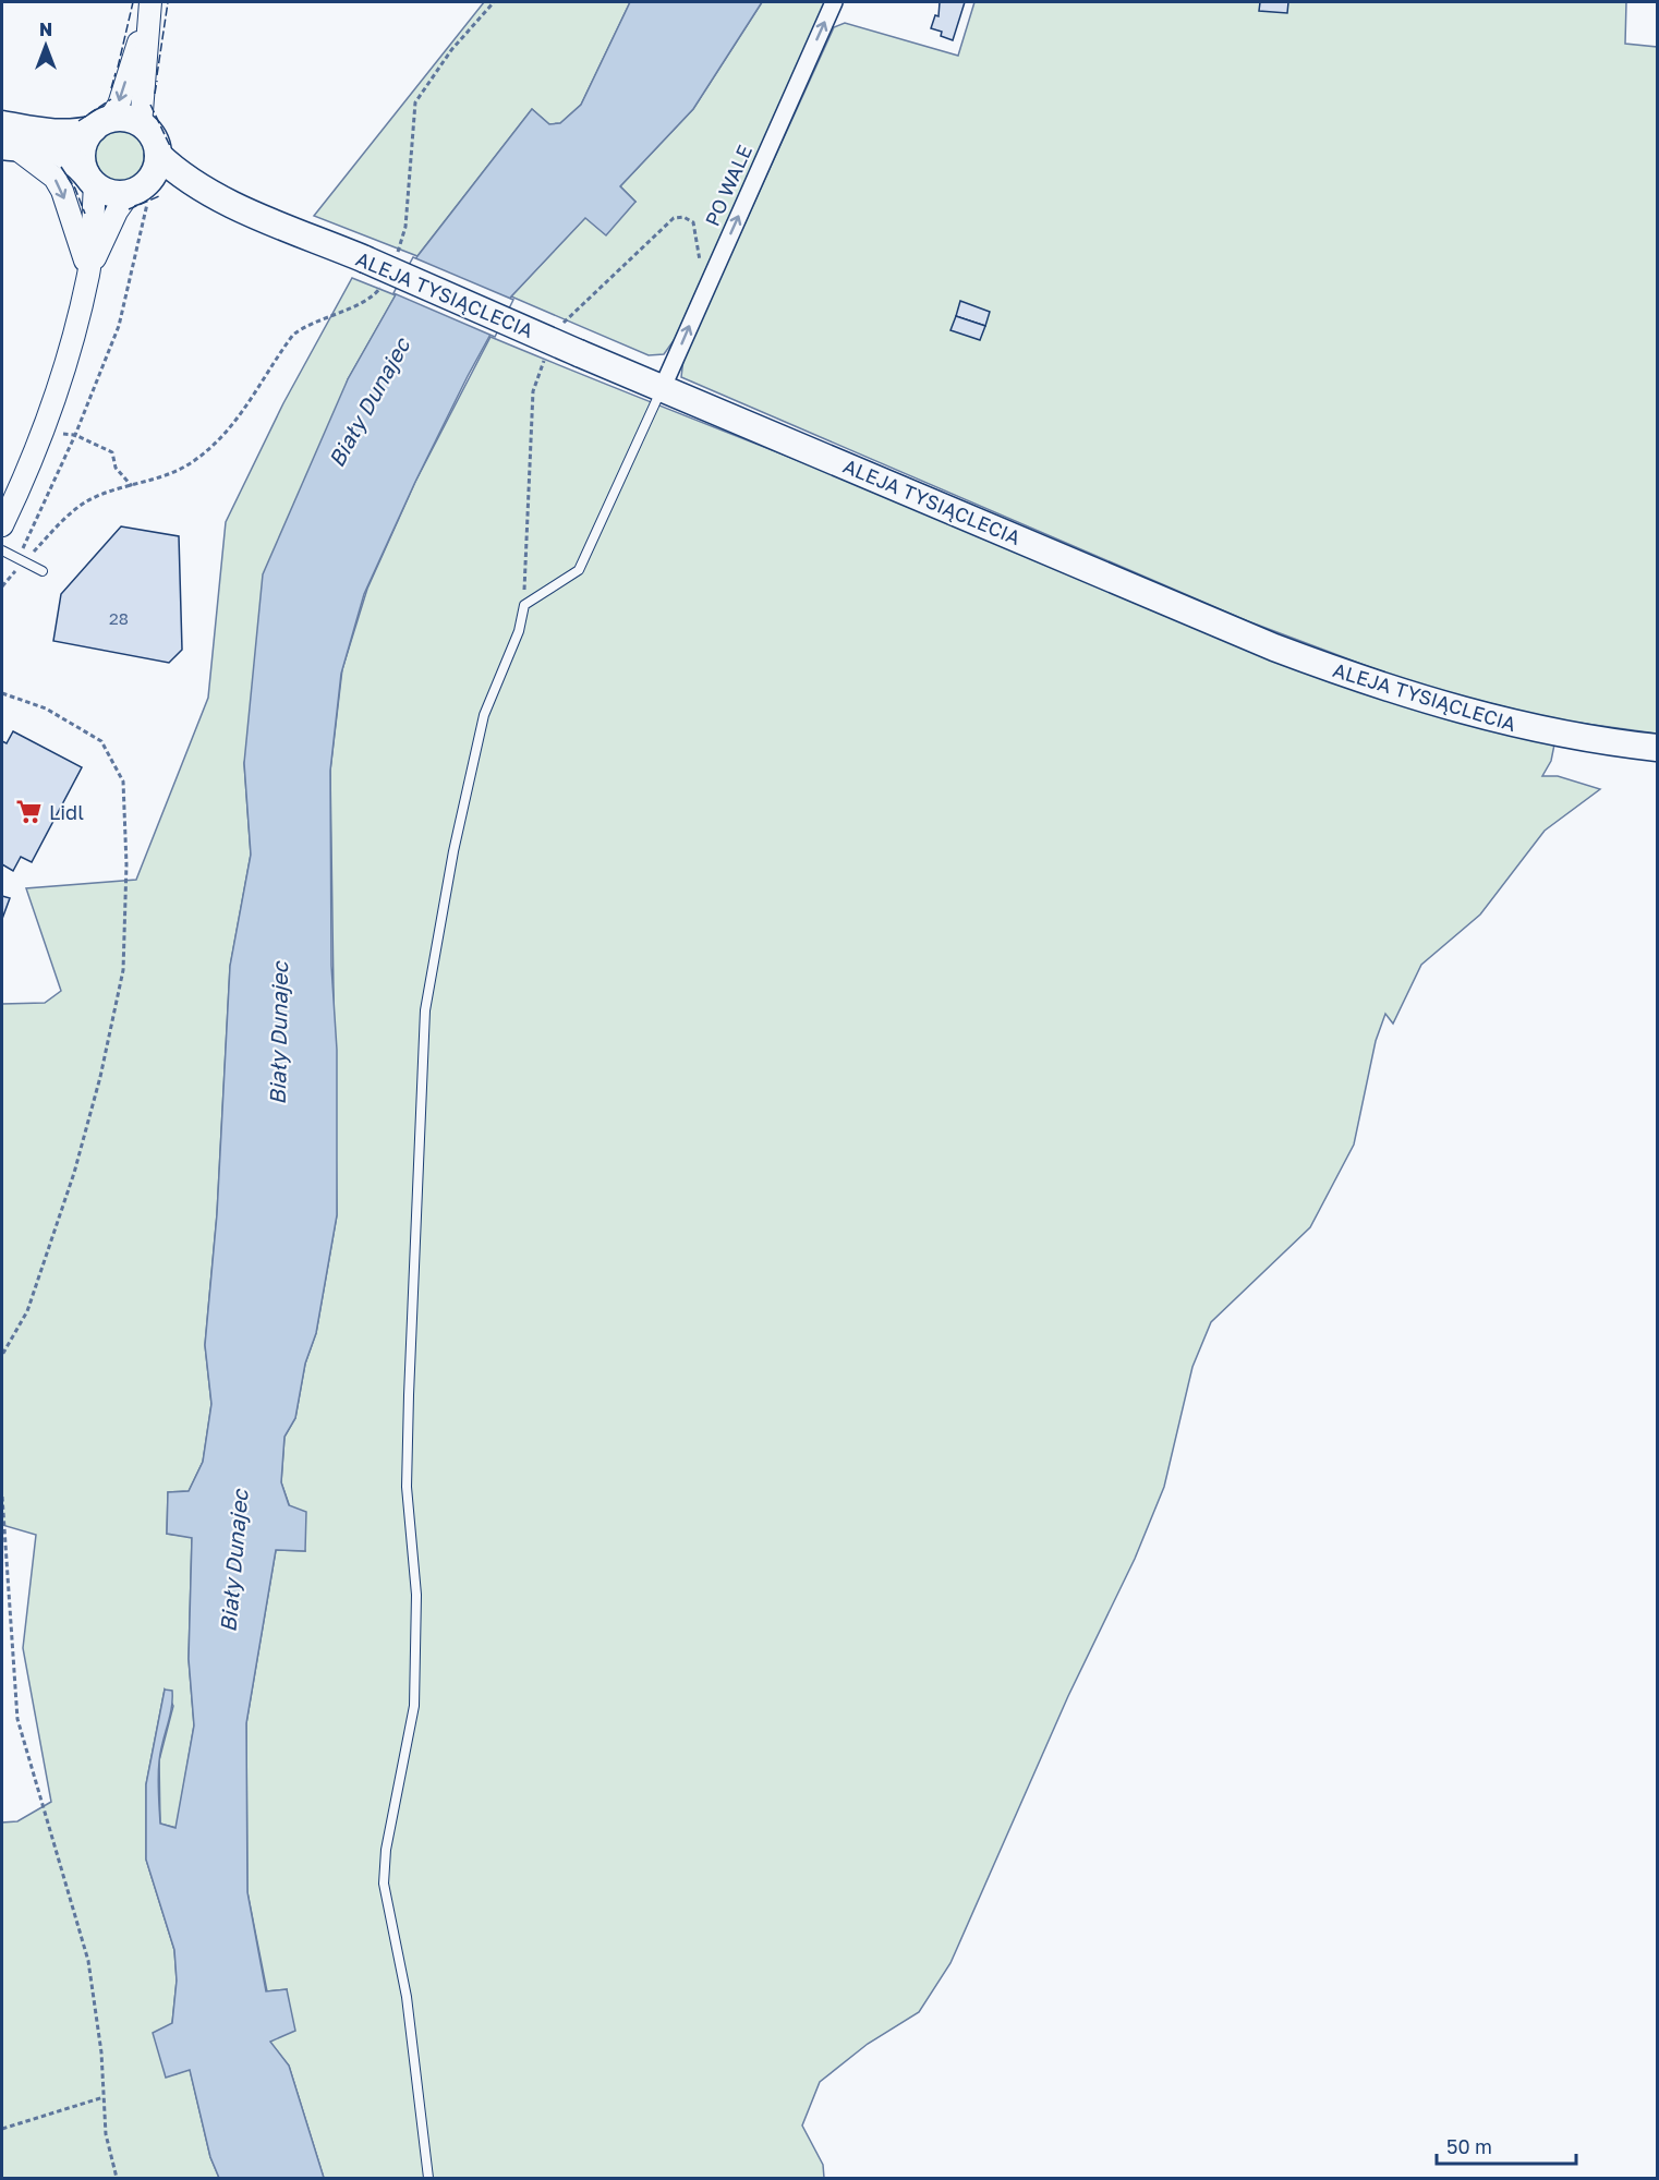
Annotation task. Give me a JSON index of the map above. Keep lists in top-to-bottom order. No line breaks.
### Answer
{"streets":{"main road":["ALEJA TYSIĄCLECIA"],"street":["PO WALE"]},"crossings":[["PO WALE","ALEJA TYSIĄCLECIA"]],"one_way":["PO WALE"],"water":["Biały Dunajec"],"places":{"supermarket":["Lidl"]},"house_numbers":["28"],"scale_bar":"50 m","north":"top"}
